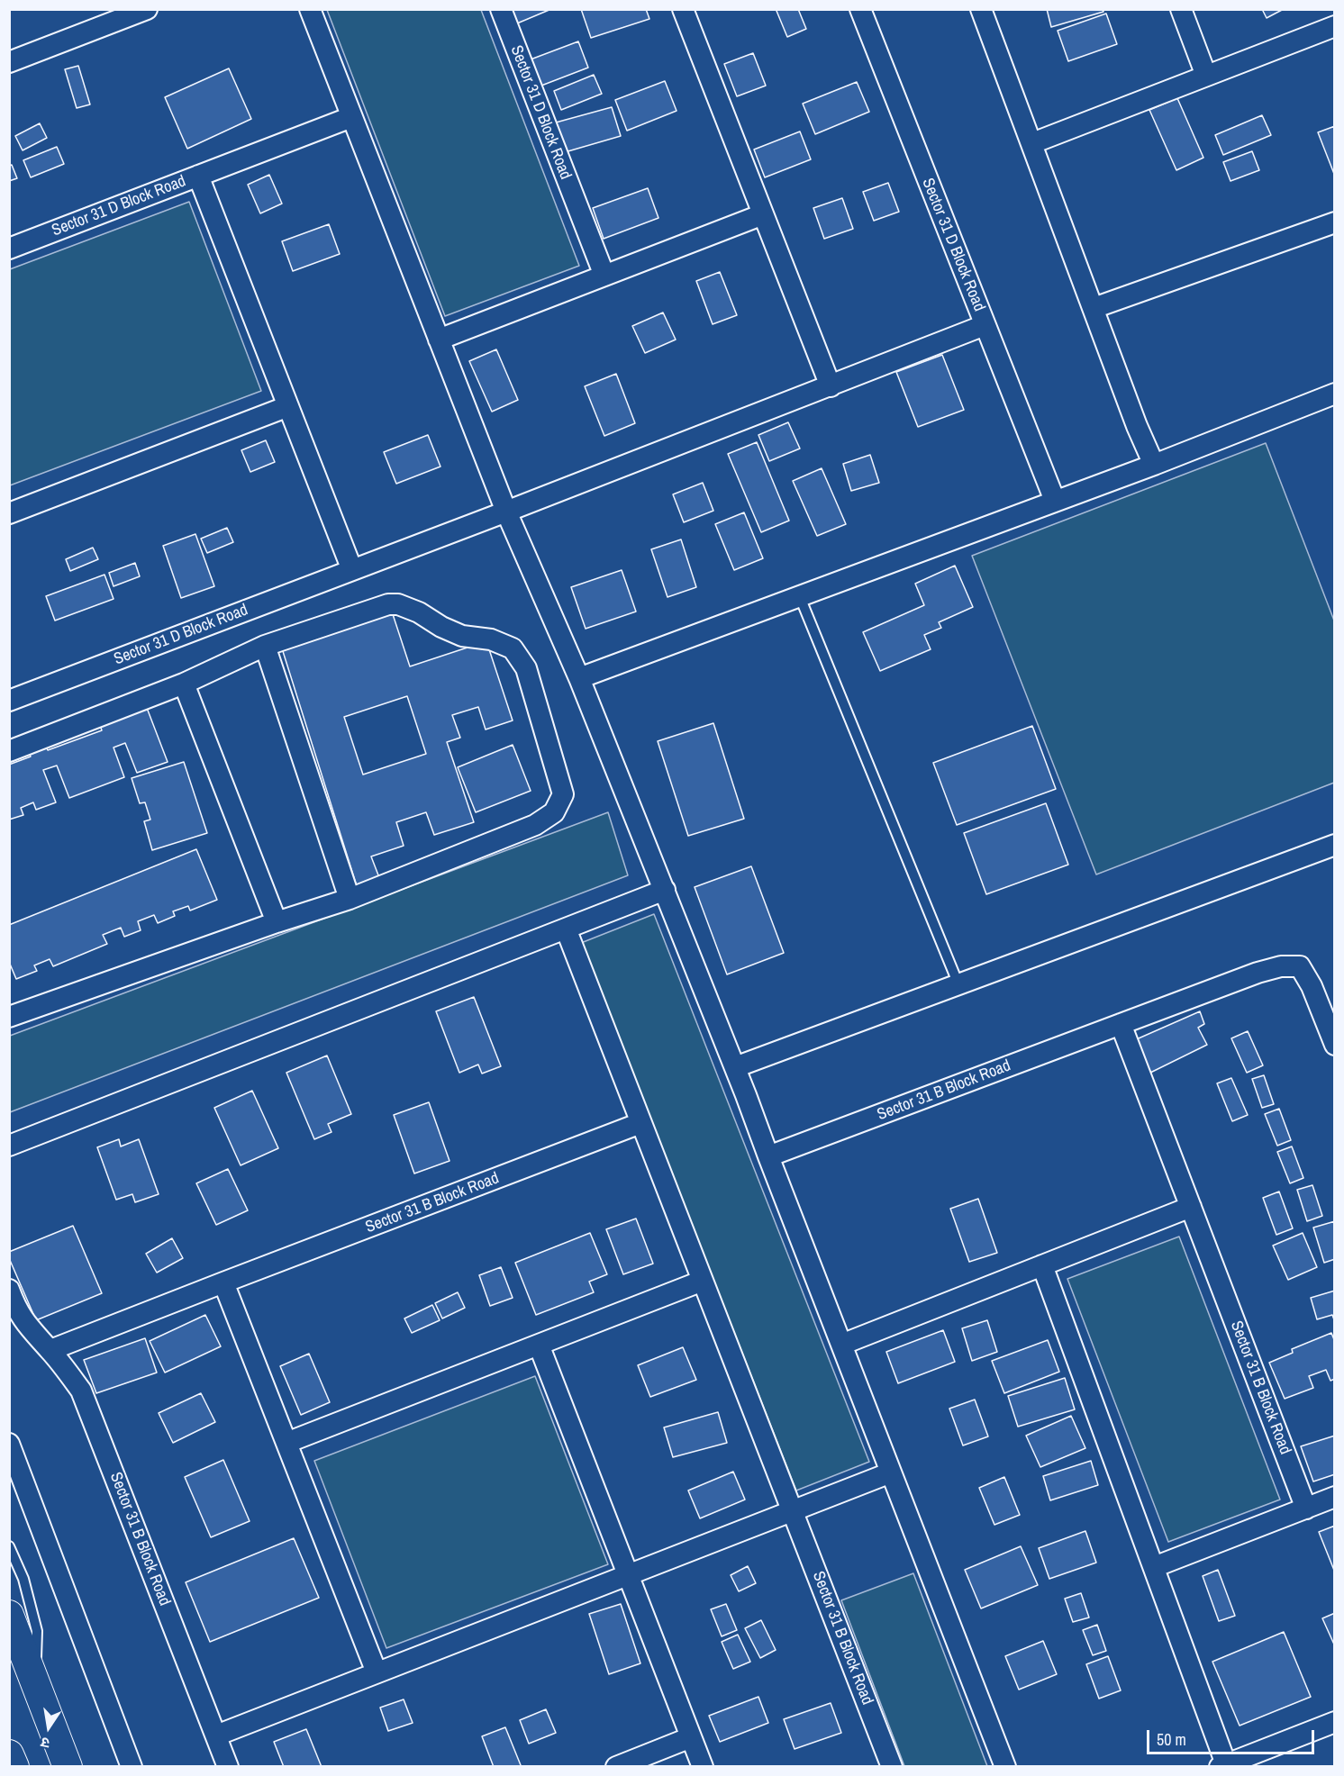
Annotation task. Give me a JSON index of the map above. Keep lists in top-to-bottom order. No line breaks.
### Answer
{"streets":{"street":["Sector 31 D Block Road","Sector 31 B Block Road"]},"scale_bar":"50 m","north":"bottom"}
